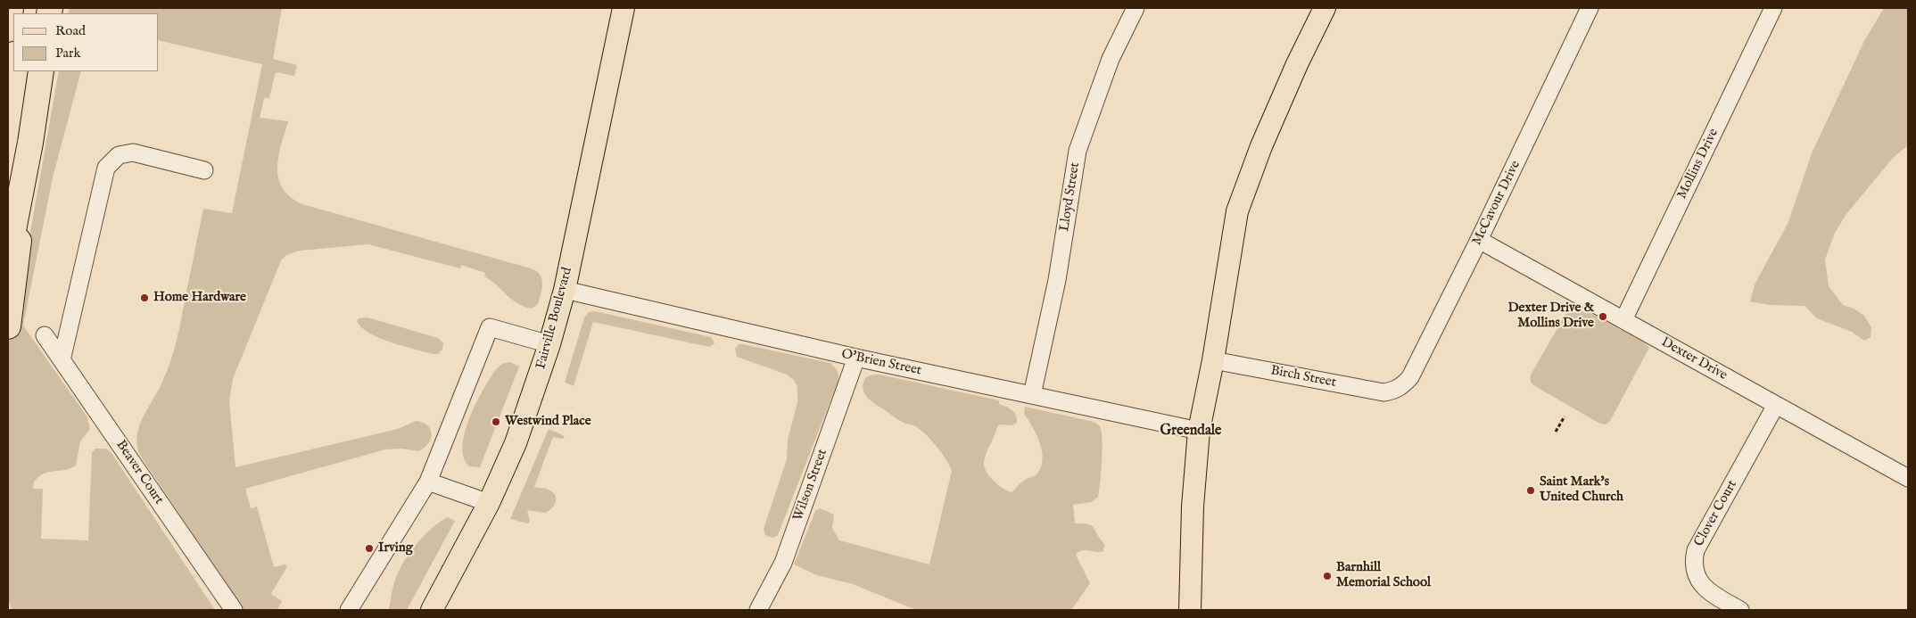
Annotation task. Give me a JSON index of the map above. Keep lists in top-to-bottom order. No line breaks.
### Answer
{"streets":{"main road":["Fairville Boulevard"],"street":["Mollins Drive","Lloyd Street","McCavour Drive","Dexter Drive","O'Brien Street","Birch Street","Beaver Court","Wilson Street","Clover Court"]},"crossings":[["Mollins Drive","Dexter Drive"],["Lloyd Street","O'Brien Street"],["McCavour Drive","Dexter Drive"],["McCavour Drive","Birch Street"],["Fairville Boulevard","O'Brien Street"],["Dexter Drive","Clover Court"],["O'Brien Street","Wilson Street"]],"districts":["Greendale"],"places":["Home Hardware","Dexter Drive & Mollins Drive","Westwind Place","Saint Mark's United Church","Irving","Barnhill Memorial School"],"legend":["Road","Park"]}
